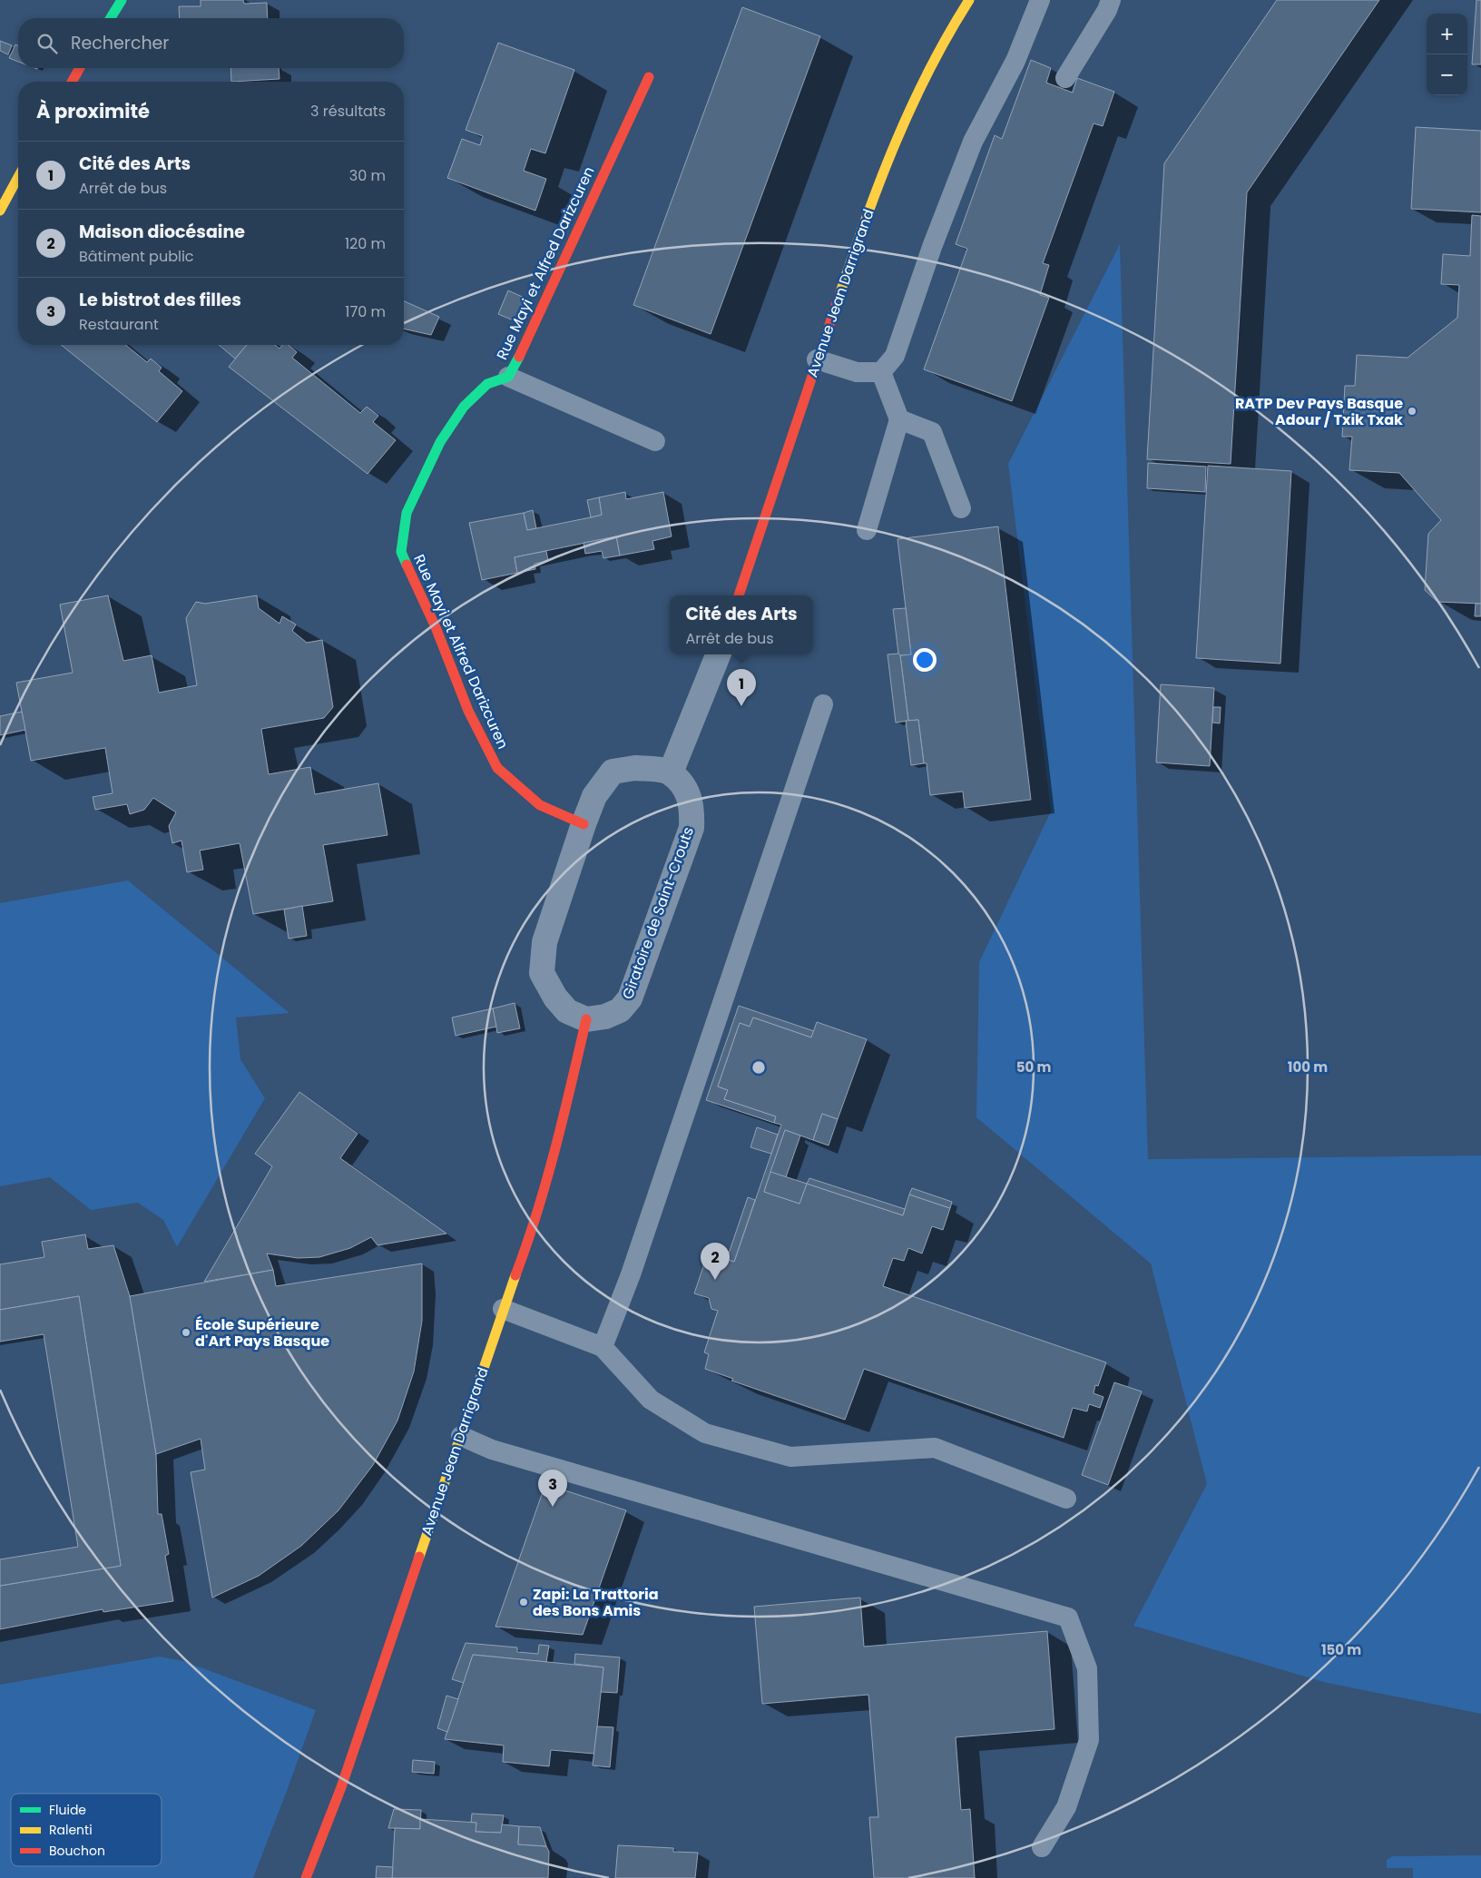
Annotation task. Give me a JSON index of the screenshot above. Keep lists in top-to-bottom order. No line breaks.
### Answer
{"streets":{"street":["Rue Mayi et Alfred Darizcuren","Avenue Jean Darrigrand","Giratoire de Saint-Crouts"]},"crossings":[["Avenue Jean Darrigrand","Giratoire de Saint-Crouts"]],"places":["RATP Dev Pays Basque Adour / Txik Txak","École Supérieure d'Art Pays Basque","Zapi: La Trattoria des Bons Amis"],"legend":["Fluide","Ralenti","Bouchon"],"page":{"map_buttons":["+","−"],"search":"Rechercher","heading":["À proximité","3 résultats"],"list":[{"mark":"1","name":"Cité des Arts","note":"Arrêt de bus","value":"30 m"},{"mark":"2","name":"Maison diocésaine","note":"Bâtiment public","value":"120 m"},{"mark":"3","name":"Le bistrot des filles","note":"Restaurant","value":"170 m"}],"popup":["Cité des Arts","Arrêt de bus"],"pins":["1","2","3"]},"rings":["50 m","100 m","150 m"]}
